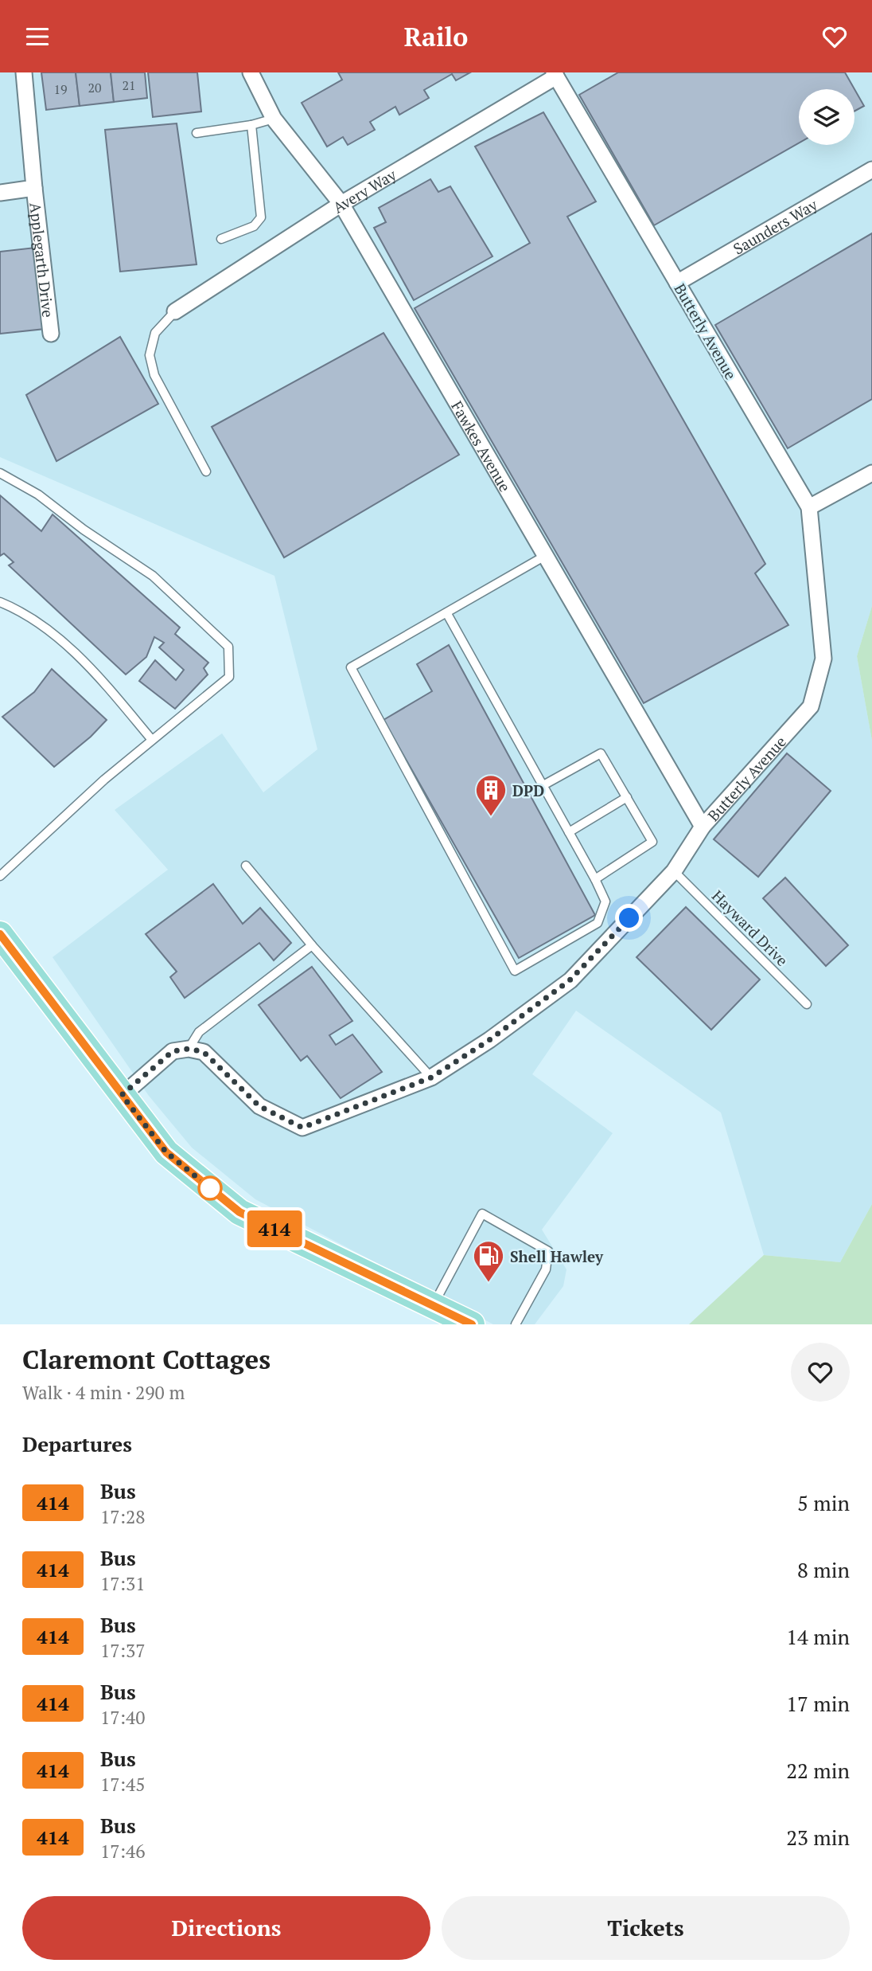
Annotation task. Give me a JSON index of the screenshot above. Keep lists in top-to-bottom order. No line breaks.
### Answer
{"streets":{"street":["Avery Way","Saunders Way","Applegarth Drive","Butterly Avenue","Fawkes Avenue"],"lane":["Hayward Drive"]},"crossings":[["Avery Way","Butterly Avenue"],["Avery Way","Fawkes Avenue"],["Saunders Way","Butterly Avenue"],["Butterly Avenue","Fawkes Avenue"],["Butterly Avenue","Hayward Drive"]],"places":{"building":["DPD"],"fuel station":["Shell Hawley"]},"lines":["bus line 414"],"house_numbers":["21","20","19"],"page":{"header":"Railo","on_map":"414","heading":[["Claremont Cottages","Walk · 4 min · 290 m"],"Departures"],"list":[{"mark":"414","name":"Bus","note":"17:28","value":"5 min"},{"mark":"414","name":"Bus","note":"17:31","value":"8 min"},{"mark":"414","name":"Bus","note":"17:37","value":"14 min"},{"mark":"414","name":"Bus","note":"17:40","value":"17 min"},{"mark":"414","name":"Bus","note":"17:45","value":"22 min"},{"mark":"414","name":"Bus","note":"17:46","value":"23 min"}],"buttons":["Directions","Tickets"]}}
